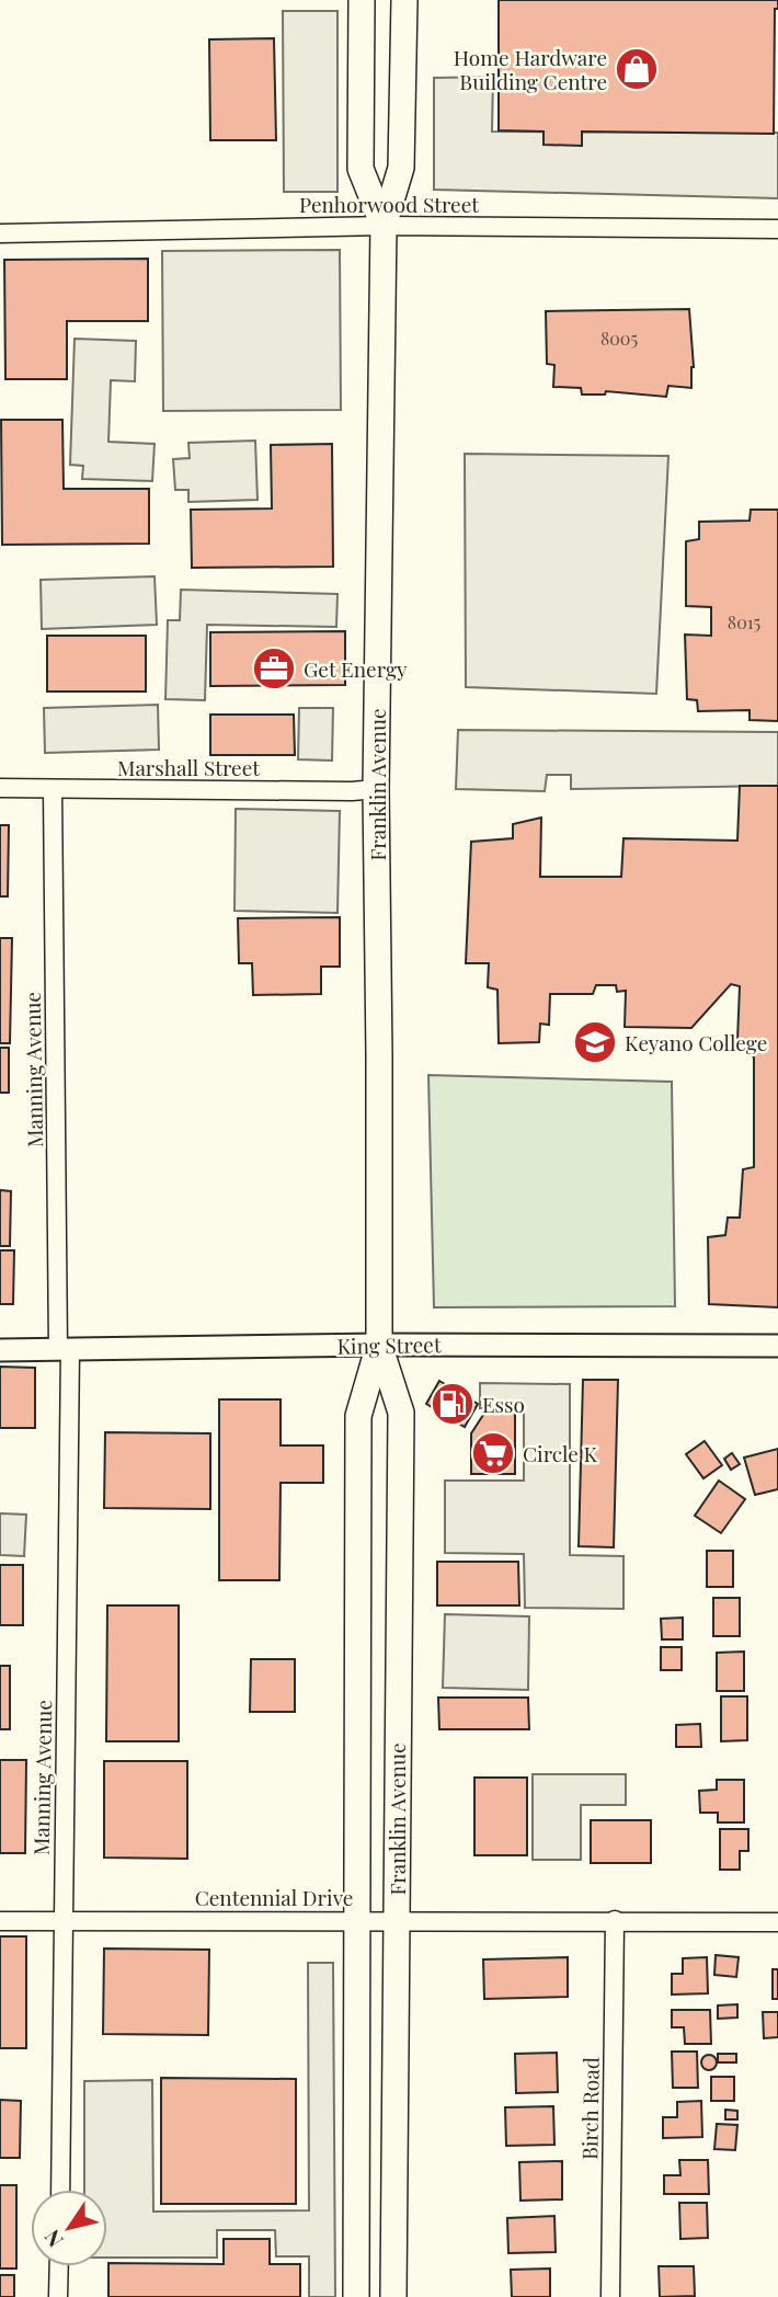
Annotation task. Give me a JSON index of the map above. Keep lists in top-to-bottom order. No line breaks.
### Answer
{"streets":{"main road":["Franklin Avenue"],"street":["Penhorwood Street","Marshall Street","Manning Avenue","King Street","Centennial Drive","Birch Road"]},"crossings":[["Penhorwood Street","Franklin Avenue"],["Marshall Street","Franklin Avenue"],["Marshall Street","Manning Avenue"],["Franklin Avenue","King Street"],["Franklin Avenue","Centennial Drive"],["Manning Avenue","King Street"],["Manning Avenue","Centennial Drive"],["Centennial Drive","Birch Road"]],"places":{"shop":["Home Hardware Building Centre"],"office":["Get Energy"],"school or university":["Keyano College"],"fuel station":["Esso"],"supermarket":["Circle K"]},"house_numbers":["8005","8015"],"north":"bottom left"}
